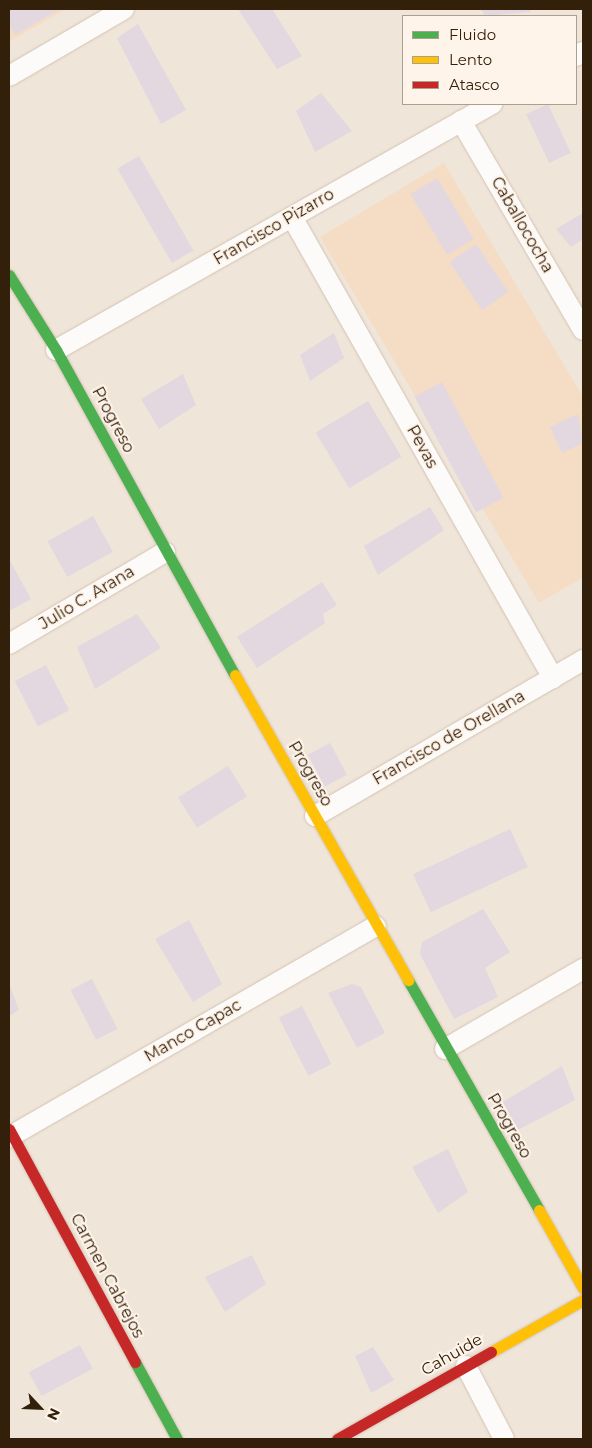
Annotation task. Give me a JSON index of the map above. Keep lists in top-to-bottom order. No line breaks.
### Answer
{"streets":{"street":["Caballococha","Francisco Pizarro","Progreso","Pevas","Julio C. Arana","Francisco de Orellana","Manco Capac","Carmen Cabrejos","Cahuide"]},"crossings":[["Caballococha","Francisco Pizarro"],["Francisco Pizarro","Progreso"],["Francisco Pizarro","Pevas"],["Progreso","Julio C. Arana"],["Progreso","Francisco de Orellana"],["Progreso","Manco Capac"],["Pevas","Francisco de Orellana"],["Manco Capac","Carmen Cabrejos"]],"legend":["Fluido","Lento","Atasco"],"north":"bottom right"}
